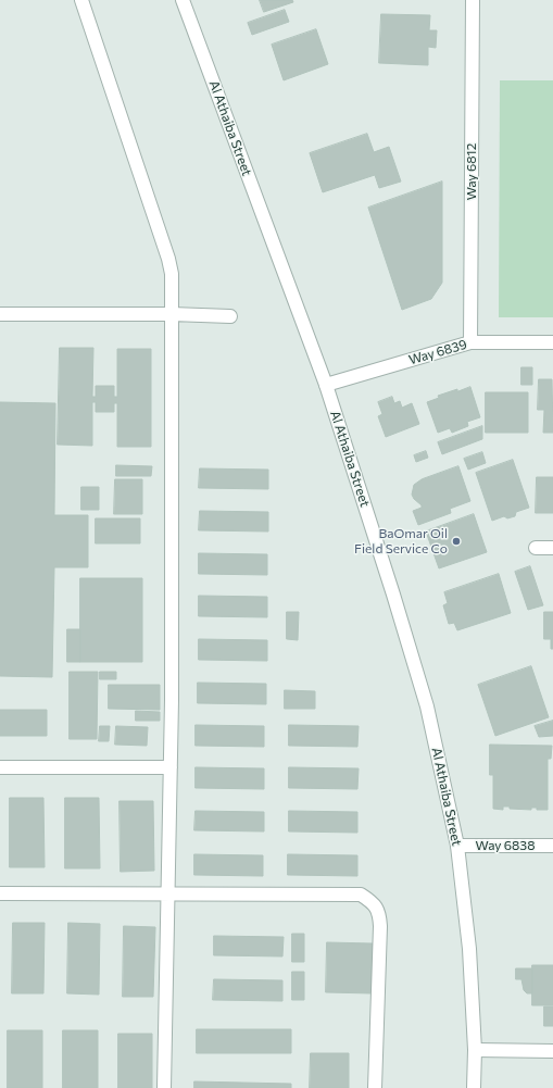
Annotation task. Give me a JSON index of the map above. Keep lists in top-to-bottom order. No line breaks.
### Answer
{"streets":{"street":["Al Athaiba Street","Way 6812","Way 6839","Way 6838"]},"crossings":[["Al Athaiba Street","Way 6839"],["Al Athaiba Street","Way 6838"],["Way 6812","Way 6839"]],"places":["BaOmar Oil Field Service Co"]}
